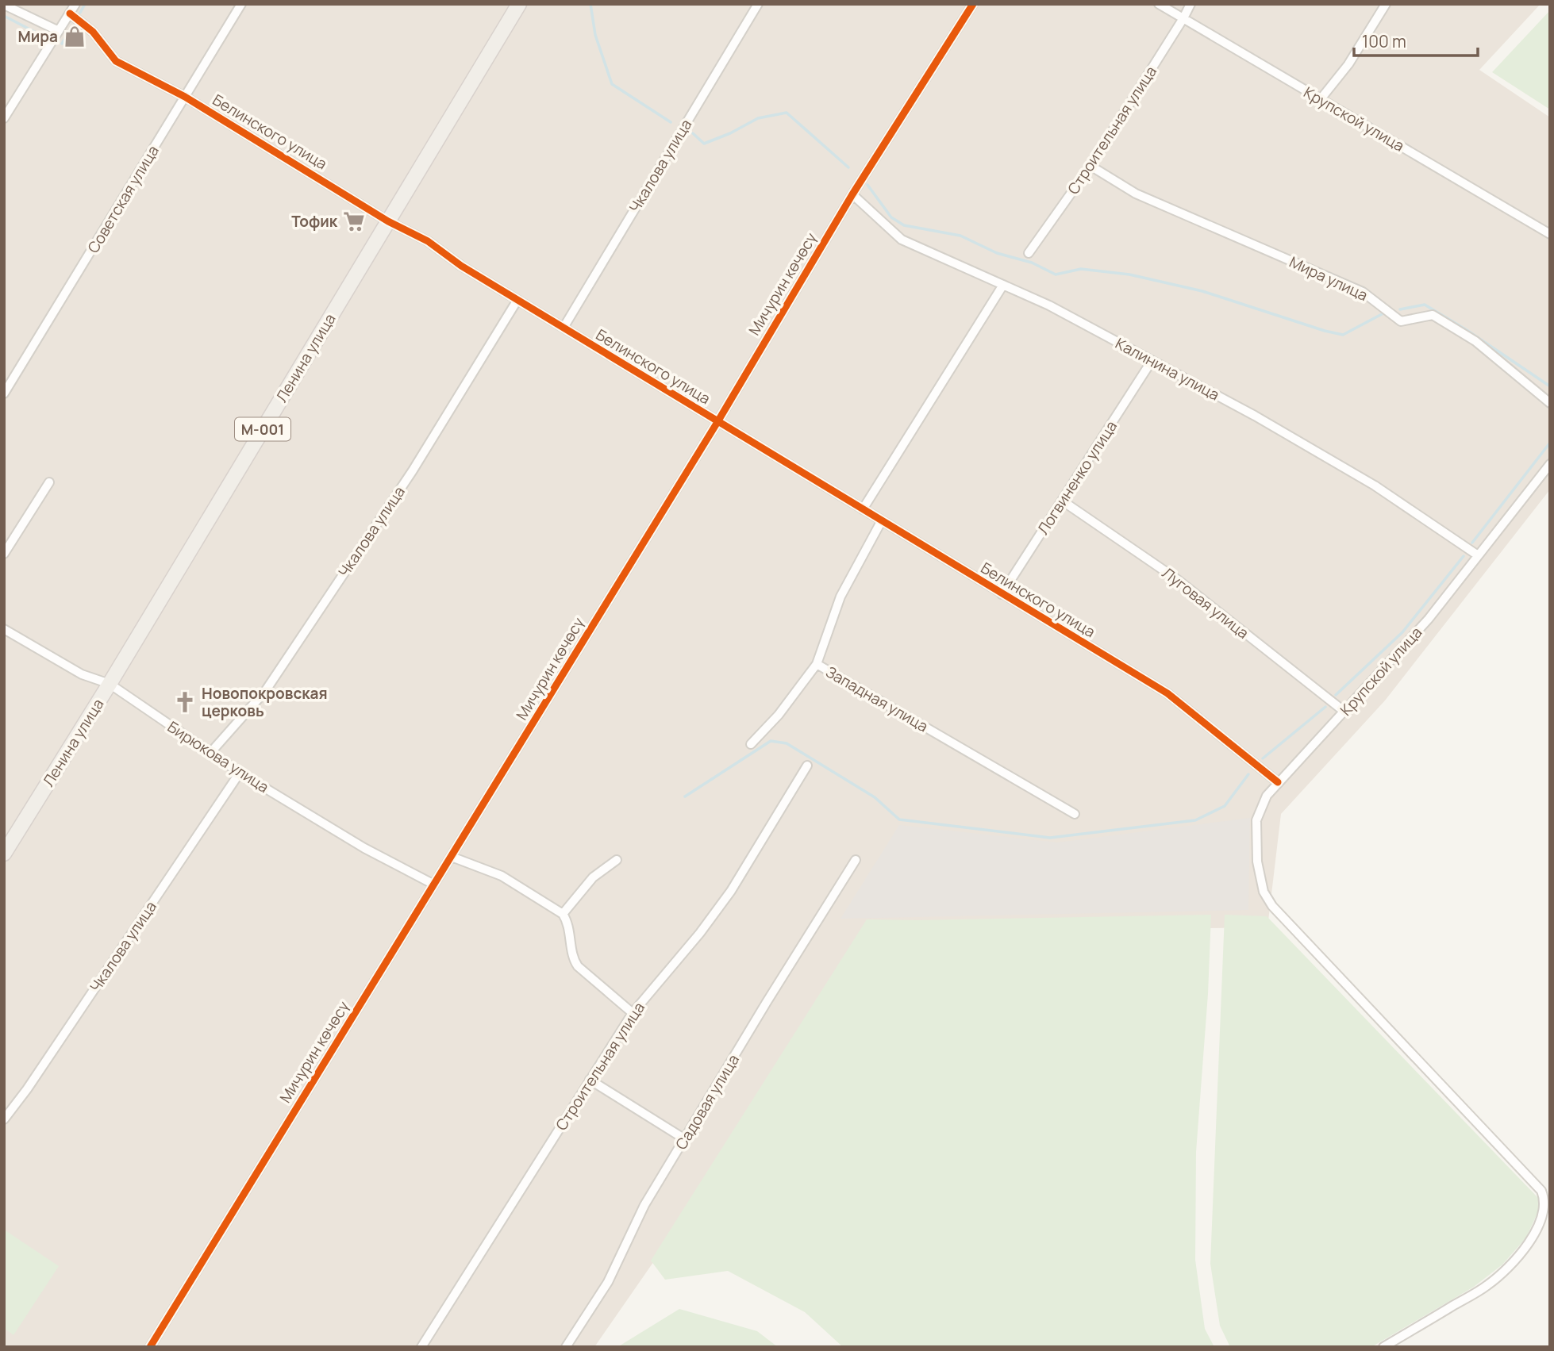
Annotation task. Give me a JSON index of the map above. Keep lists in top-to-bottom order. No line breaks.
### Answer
{"streets":{"main road":["Ленина улица","М-001"],"street":["Крупской улица","Строительная улица","Белинского улица","Чкалова улица","Советская улица","Мира улица","Мичурин көчөсү","Калинина улица","Логвиненко улица","Луговая улица","Западная улица","Бирюкова улица","Садовая улица"]},"crossings":[["Крупской улица","Строительная улица"],["Крупской улица","Белинского улица"],["Крупской улица","Калинина улица"],["Крупской улица","Луговая улица"],["Строительная улица","Мира улица"],["Белинского улица","Чкалова улица"],["Белинского улица","Советская улица"],["Белинского улица","Мичурин көчөсү"],["Белинского улица","Ленина улица"],["Белинского улица","Логвиненко улица"],["Белинского улица","Западная улица"],["Чкалова улица","Бирюкова улица"],["Мичурин көчөсү","Калинина улица"],["Мичурин көчөсү","Бирюкова улица"],["Ленина улица","Бирюкова улица"],["Калинина улица","Логвиненко улица"],["Логвиненко улица","Луговая улица"]],"places":{"shop":["Мира"],"supermarket":["Тофик"],"church":["Новопокровская церковь"]},"scale_bar":"100 m"}
